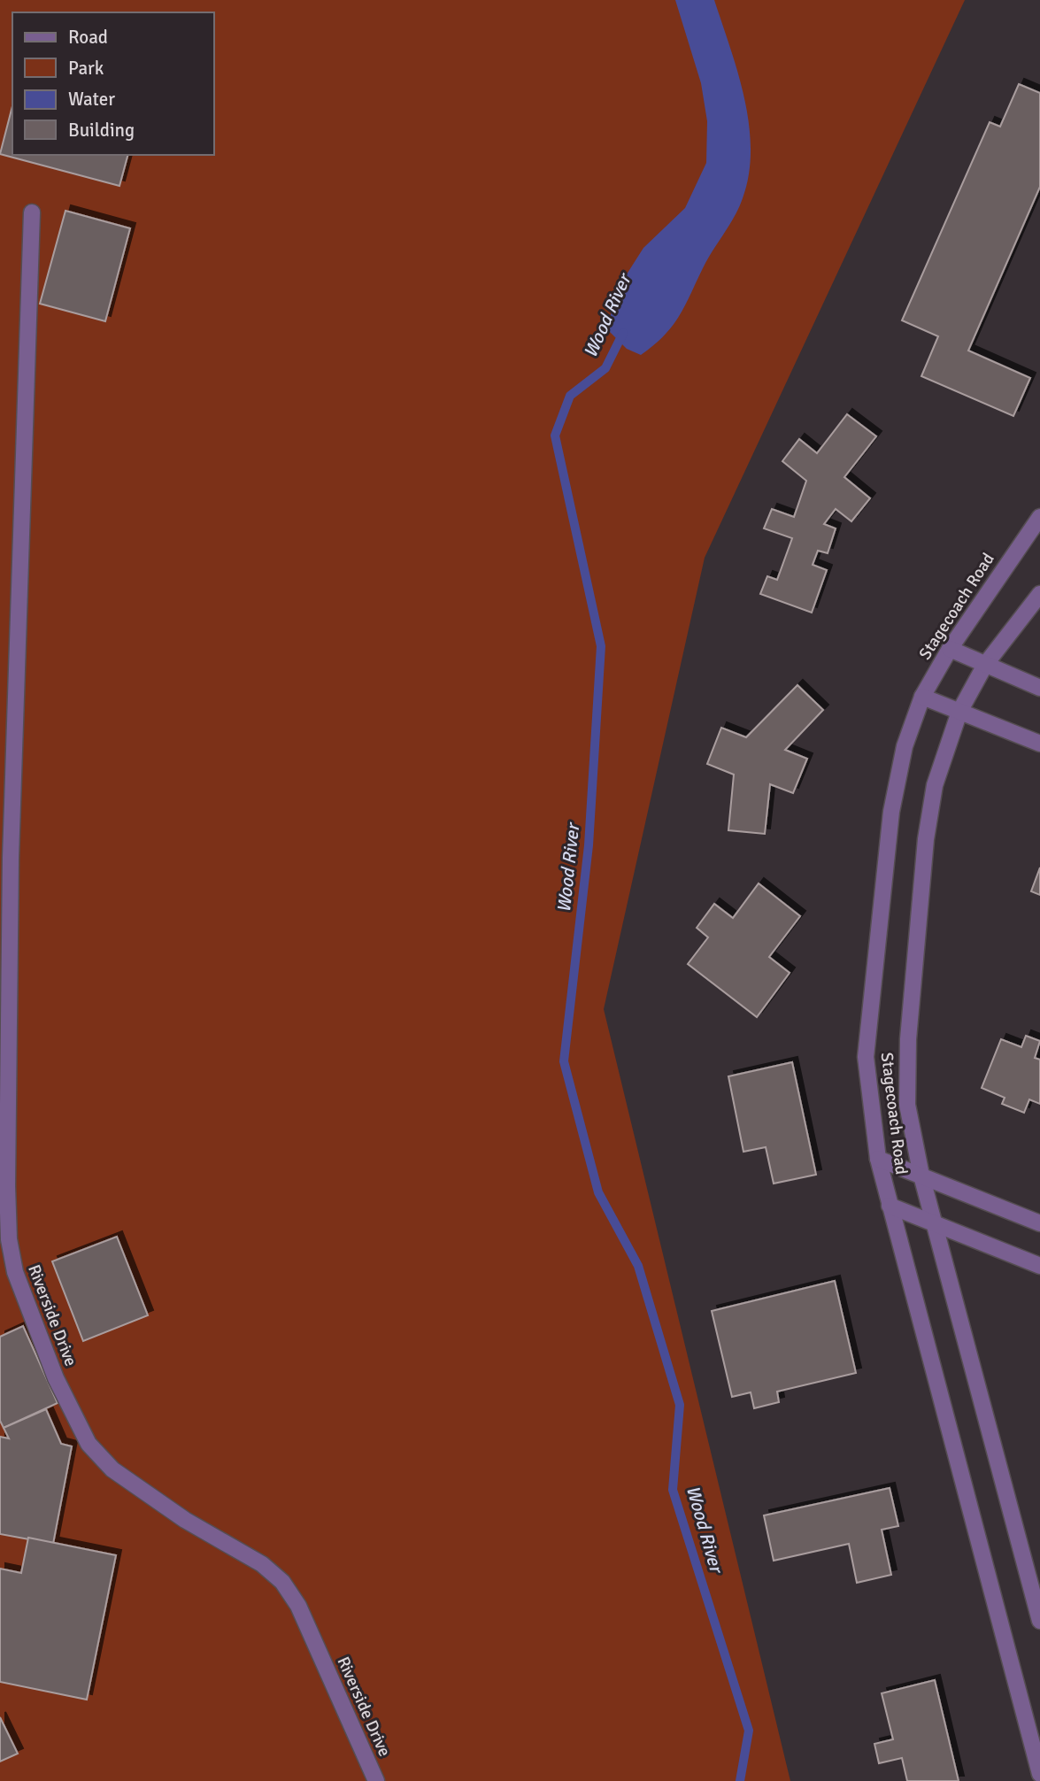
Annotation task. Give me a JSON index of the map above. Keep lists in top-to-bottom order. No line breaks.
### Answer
{"streets":{"street":["Stagecoach Road","Riverside Drive"]},"water":["Wood River"],"legend":["Road","Park","Water","Building"]}
